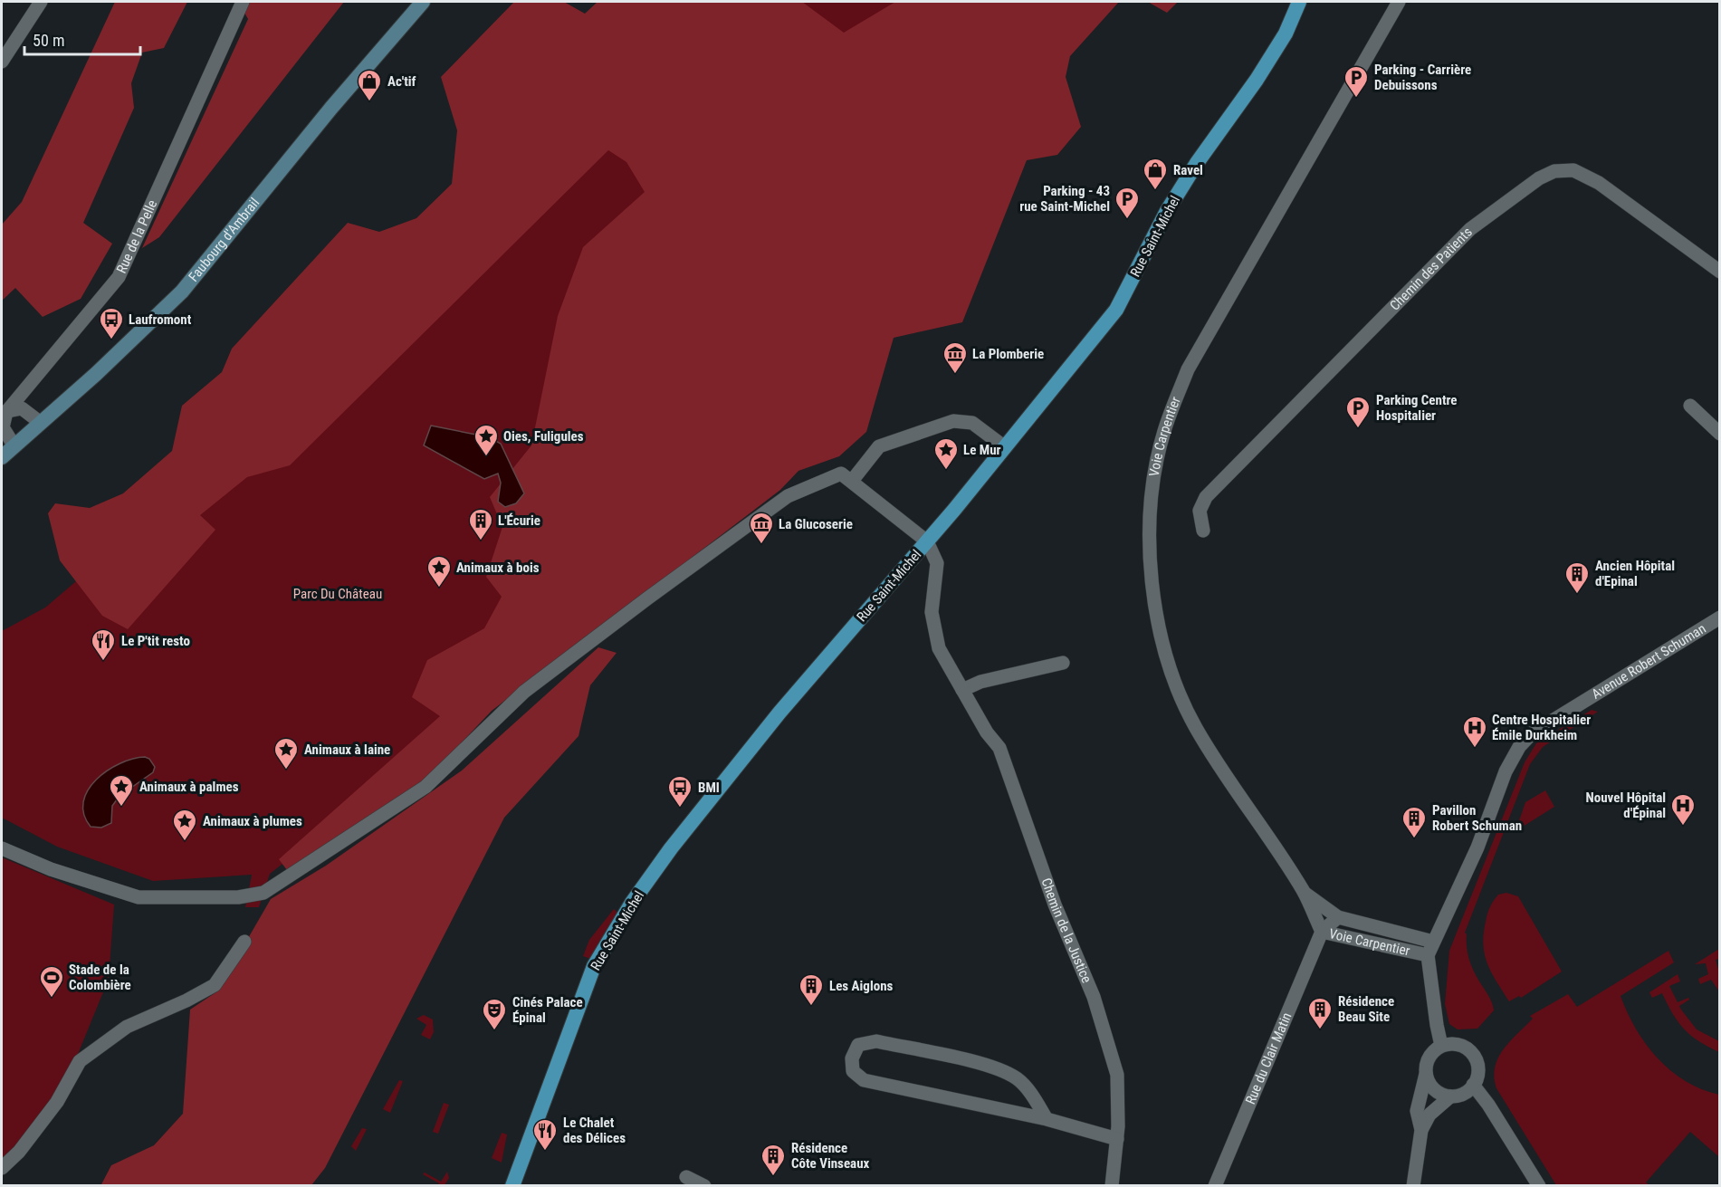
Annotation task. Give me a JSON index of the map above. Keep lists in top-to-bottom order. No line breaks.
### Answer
{"streets":{"main road":["Rue Saint-Michel","Faubourg d'Ambrail"],"street":["Rue de la Pelle","Chemin des Patients","Voie Carpentier","Avenue Robert Schuman","Chemin de la Justice","Rue du Clair Matin"]},"crossings":[["Rue de la Pelle","Faubourg d'Ambrail"],["Rue Saint-Michel","Chemin de la Justice"],["Voie Carpentier","Avenue Robert Schuman"],["Voie Carpentier","Rue du Clair Matin"]],"parks":["Parc Du Château"],"places":{"parking":["Parking - Carrière Debuissons","Parking - 43 rue Saint-Michel","Parking Centre Hospitalier"],"shop":["Ac'tif","Ravel"],"bus stop":["Laufromont","BMI"],"museum":["La Plomberie","La Glucoserie"],"place":["Oies, Fuligules","Le Mur","Animaux à bois","Animaux à laine","Animaux à palmes","Animaux à plumes"],"building":["L'Écurie","Ancien Hôpital d'Epinal","Pavillon Robert Schuman","Les Aiglons","Résidence Beau Site","Résidence Côte Vinseaux"],"restaurant":["Le P'tit resto","Le Chalet des Délices"],"hospital":["Centre Hospitalier Émile Durkheim","Nouvel Hôpital d'Épinal"],"sports":["Stade de la Colombière"],"theatre":["Cinés Palace Épinal"]},"scale_bar":"50 m"}
